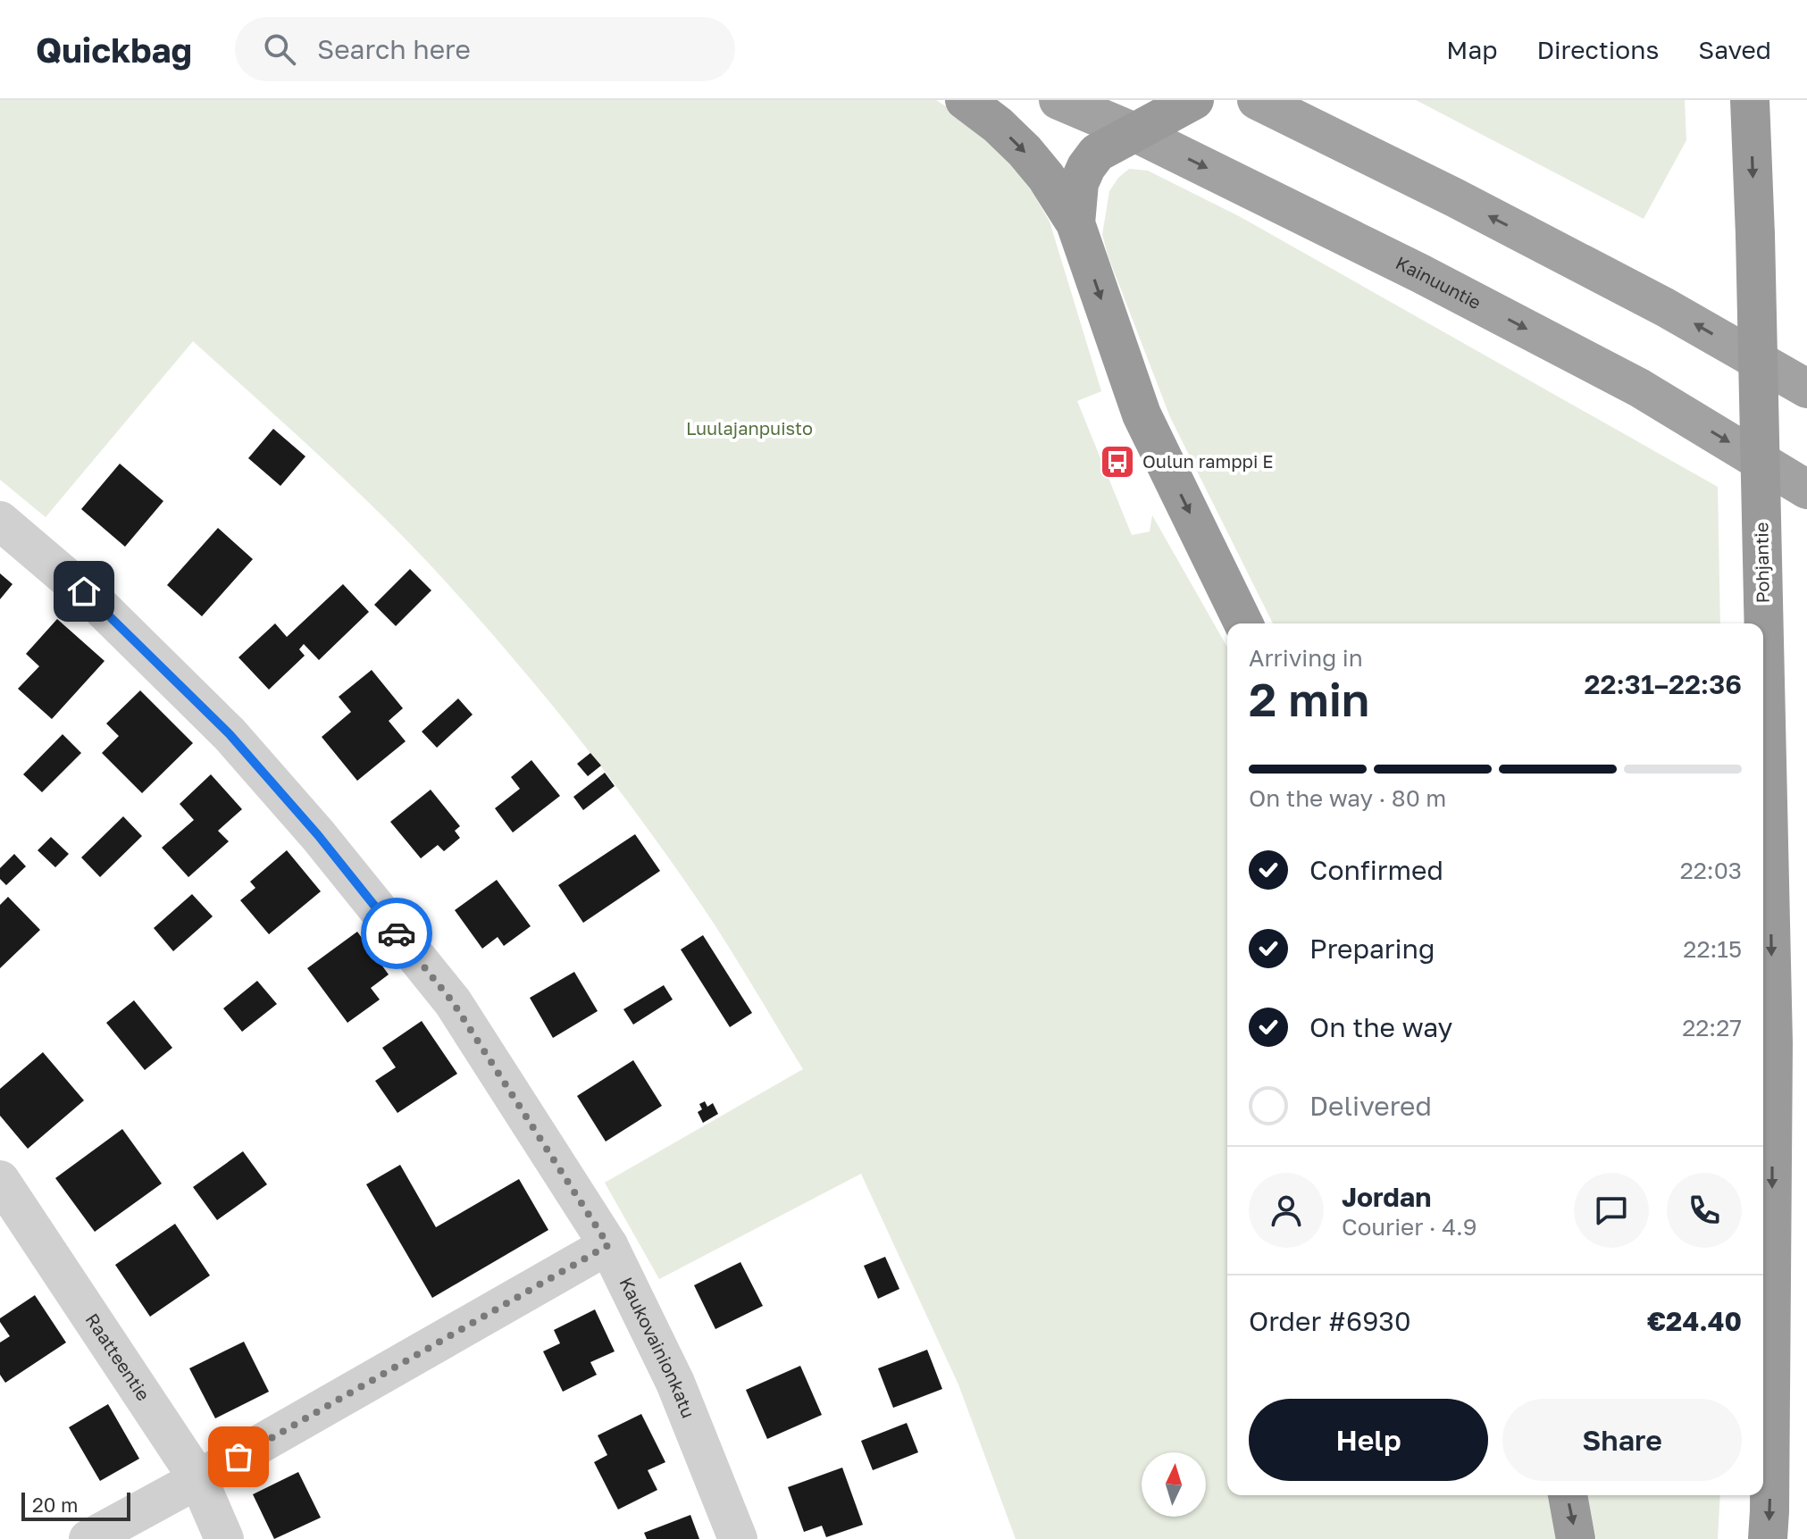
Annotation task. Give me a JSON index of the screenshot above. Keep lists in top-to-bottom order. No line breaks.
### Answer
{"streets":{"highway":["Kainuuntie","Pohjantie"],"street":["Kaukovainionkatu","Raatteentie"]},"one_way":["Pohjantie"],"parks":["Luulajanpuisto"],"places":{"bus stop":["Oulun ramppi E"]},"scale_bar":"20 m","north":"top","page":{"header":"Quickbag","search":"Search here","nav":["Map","Directions","Saved"],"heading":["2 min","Arriving in","22:31–22:36"],"panel":["Jordan","Courier · 4.9","Order #6930","€24.40"],"bar":"On the way · 80 m","list":[["Confirmed","22:03"],["Preparing","22:15"],["On the way","22:27"],"Delivered"],"buttons":["Help","Share"],"scale":"20 m"}}
